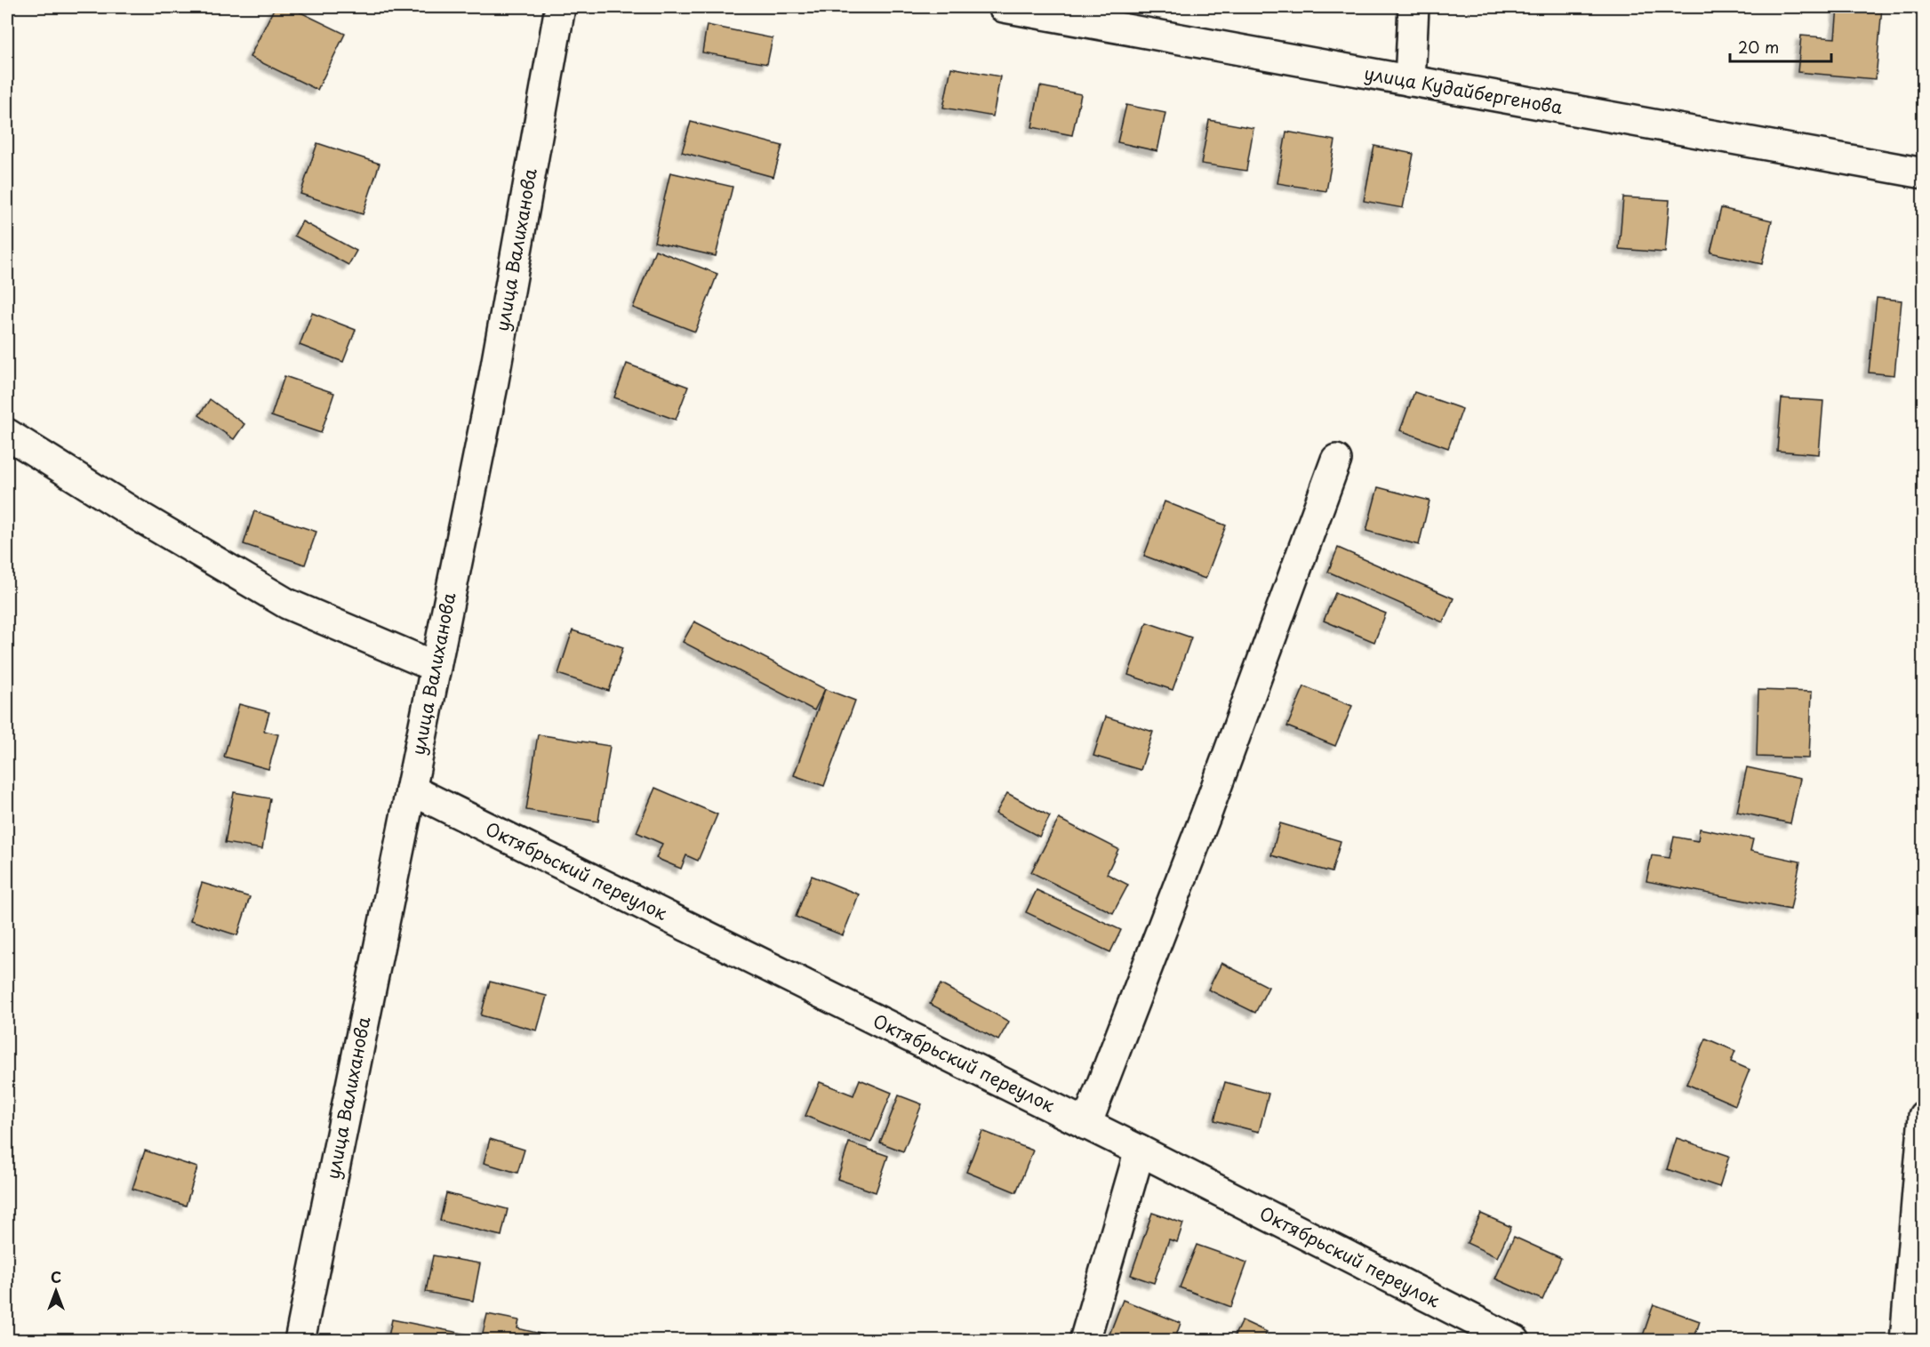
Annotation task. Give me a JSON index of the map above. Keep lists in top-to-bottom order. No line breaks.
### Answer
{"streets":{"street":["улица Кудайбергенова","улица Валиханова","Октябрьский переулок"]},"crossings":[["улица Валиханова","Октябрьский переулок"]],"scale_bar":"20 m","north":"top"}
